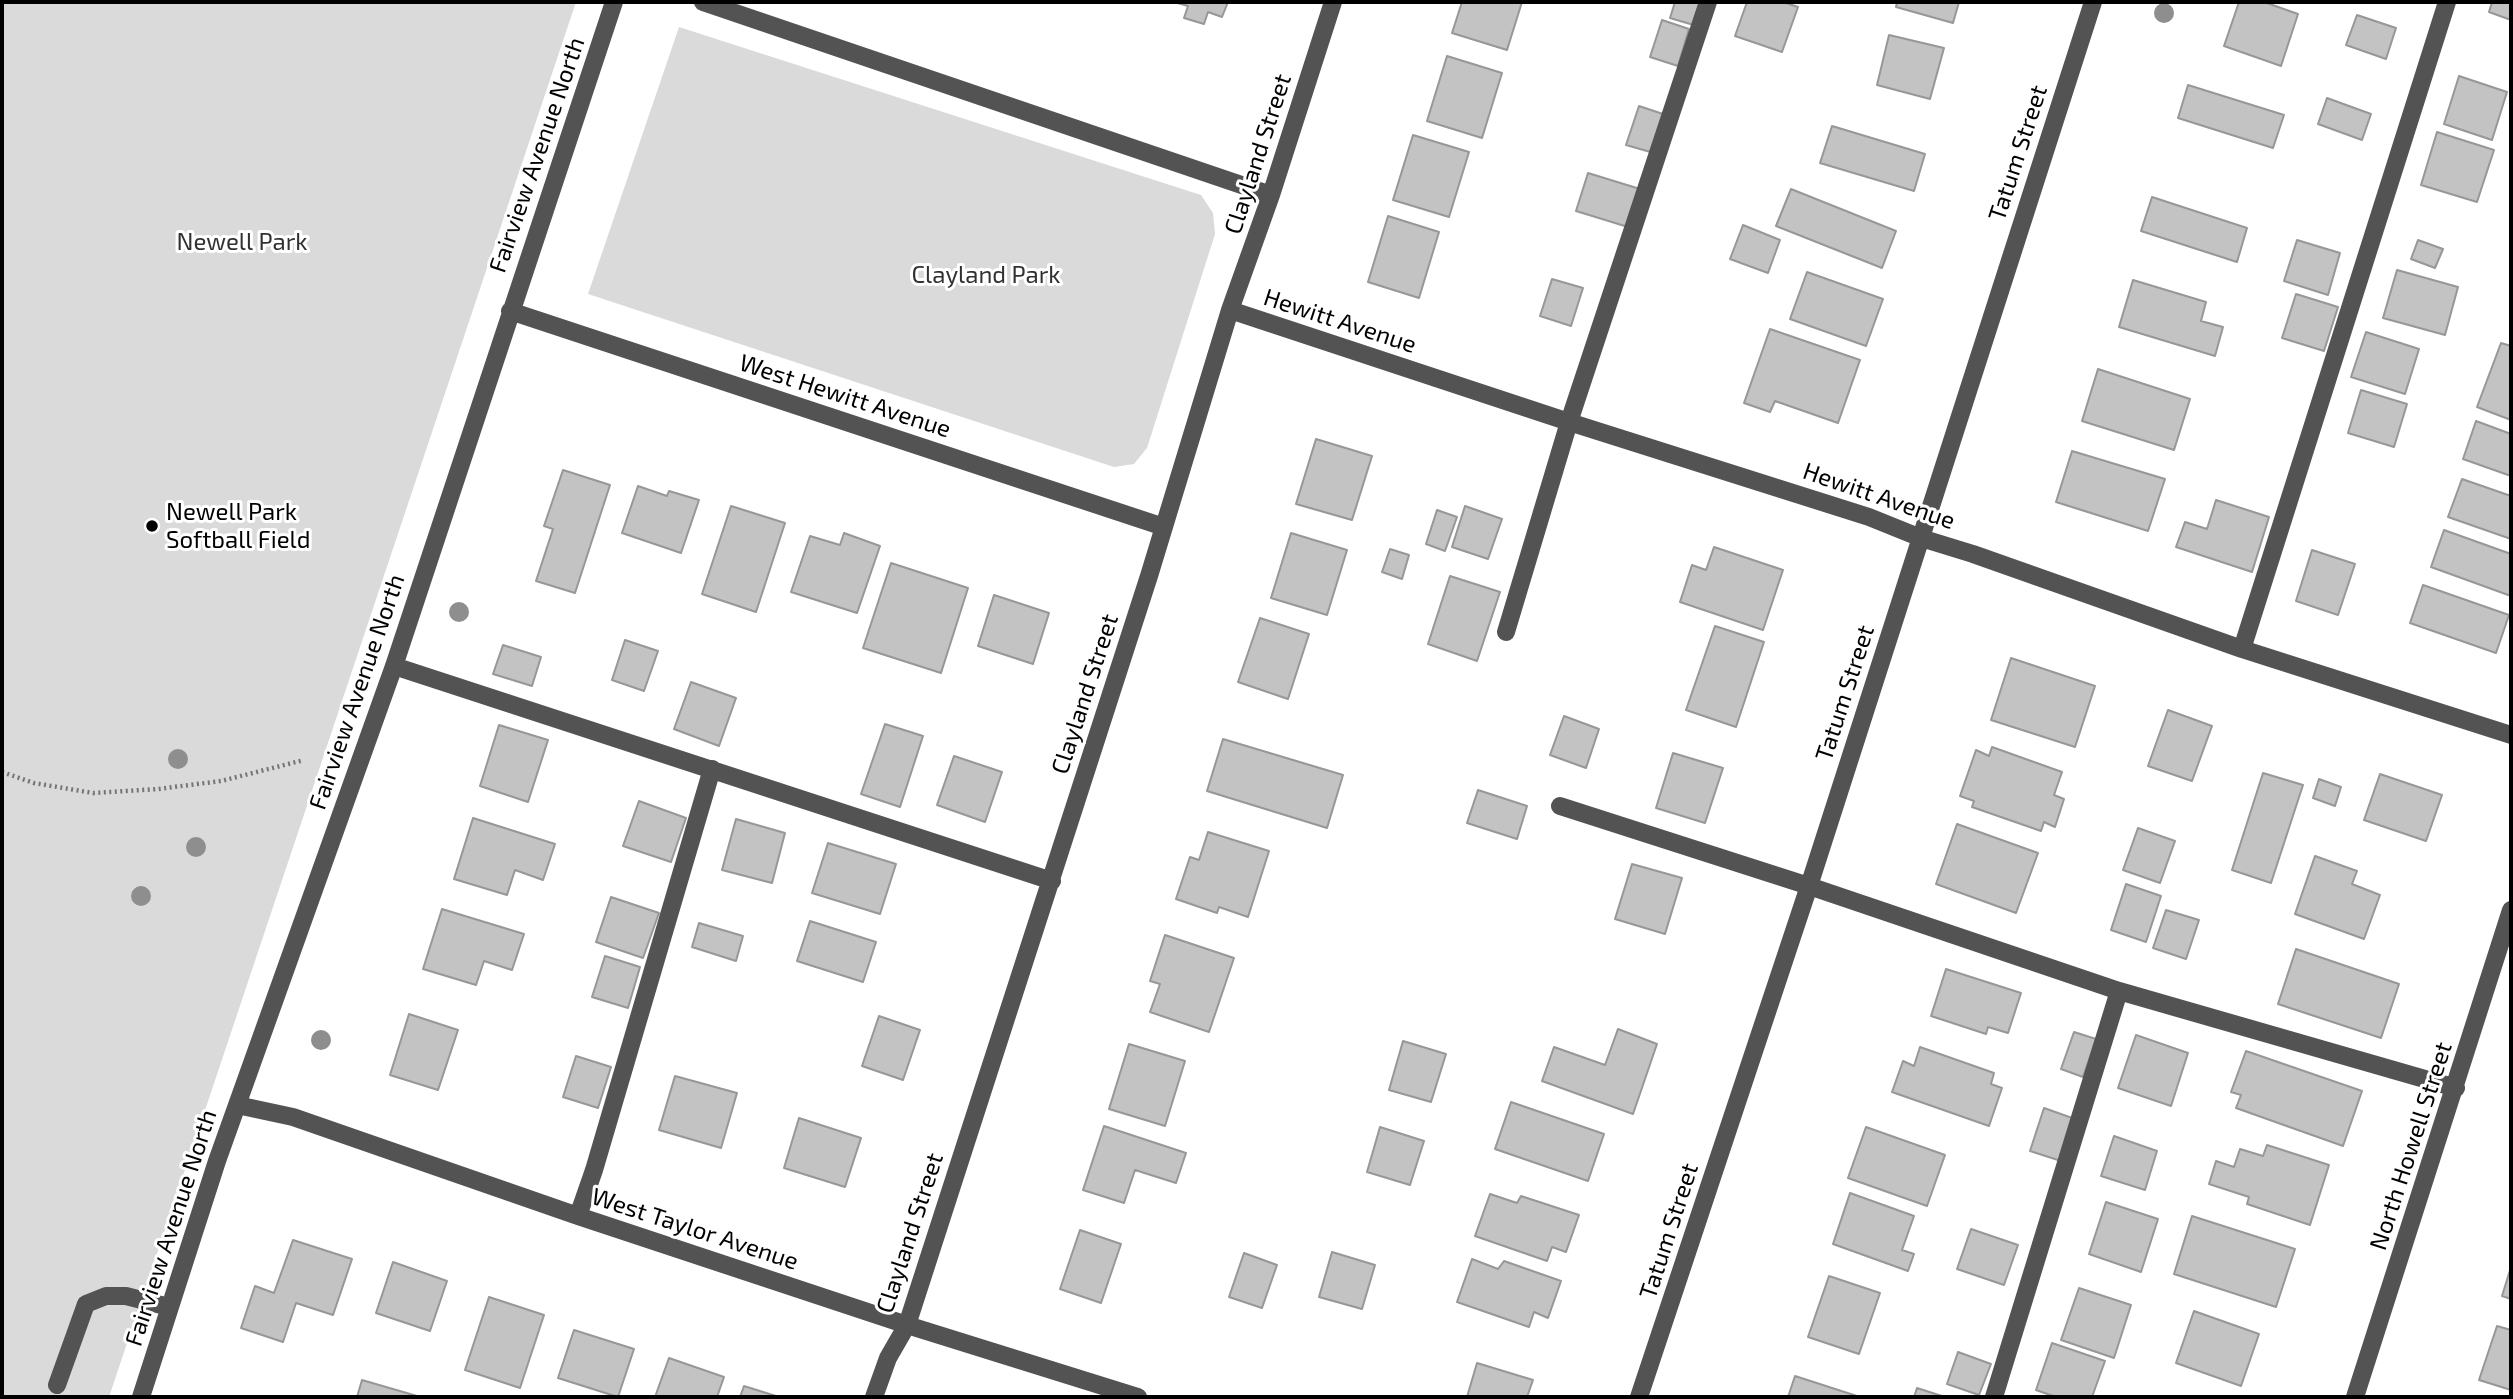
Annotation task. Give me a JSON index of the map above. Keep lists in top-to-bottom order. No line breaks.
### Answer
{"streets":{"street":["Tatum Street","Clayland Street","Fairview Avenue North","Hewitt Avenue","West Hewitt Avenue","North Howell Street","West Taylor Avenue"]},"crossings":[["Tatum Street","Hewitt Avenue"],["Clayland Street","Hewitt Avenue"],["Clayland Street","West Hewitt Avenue"],["Clayland Street","West Taylor Avenue"],["Fairview Avenue North","West Hewitt Avenue"],["Fairview Avenue North","West Taylor Avenue"]],"parks":["Newell Park","Clayland Park"],"places":["Newell Park Softball Field"]}
